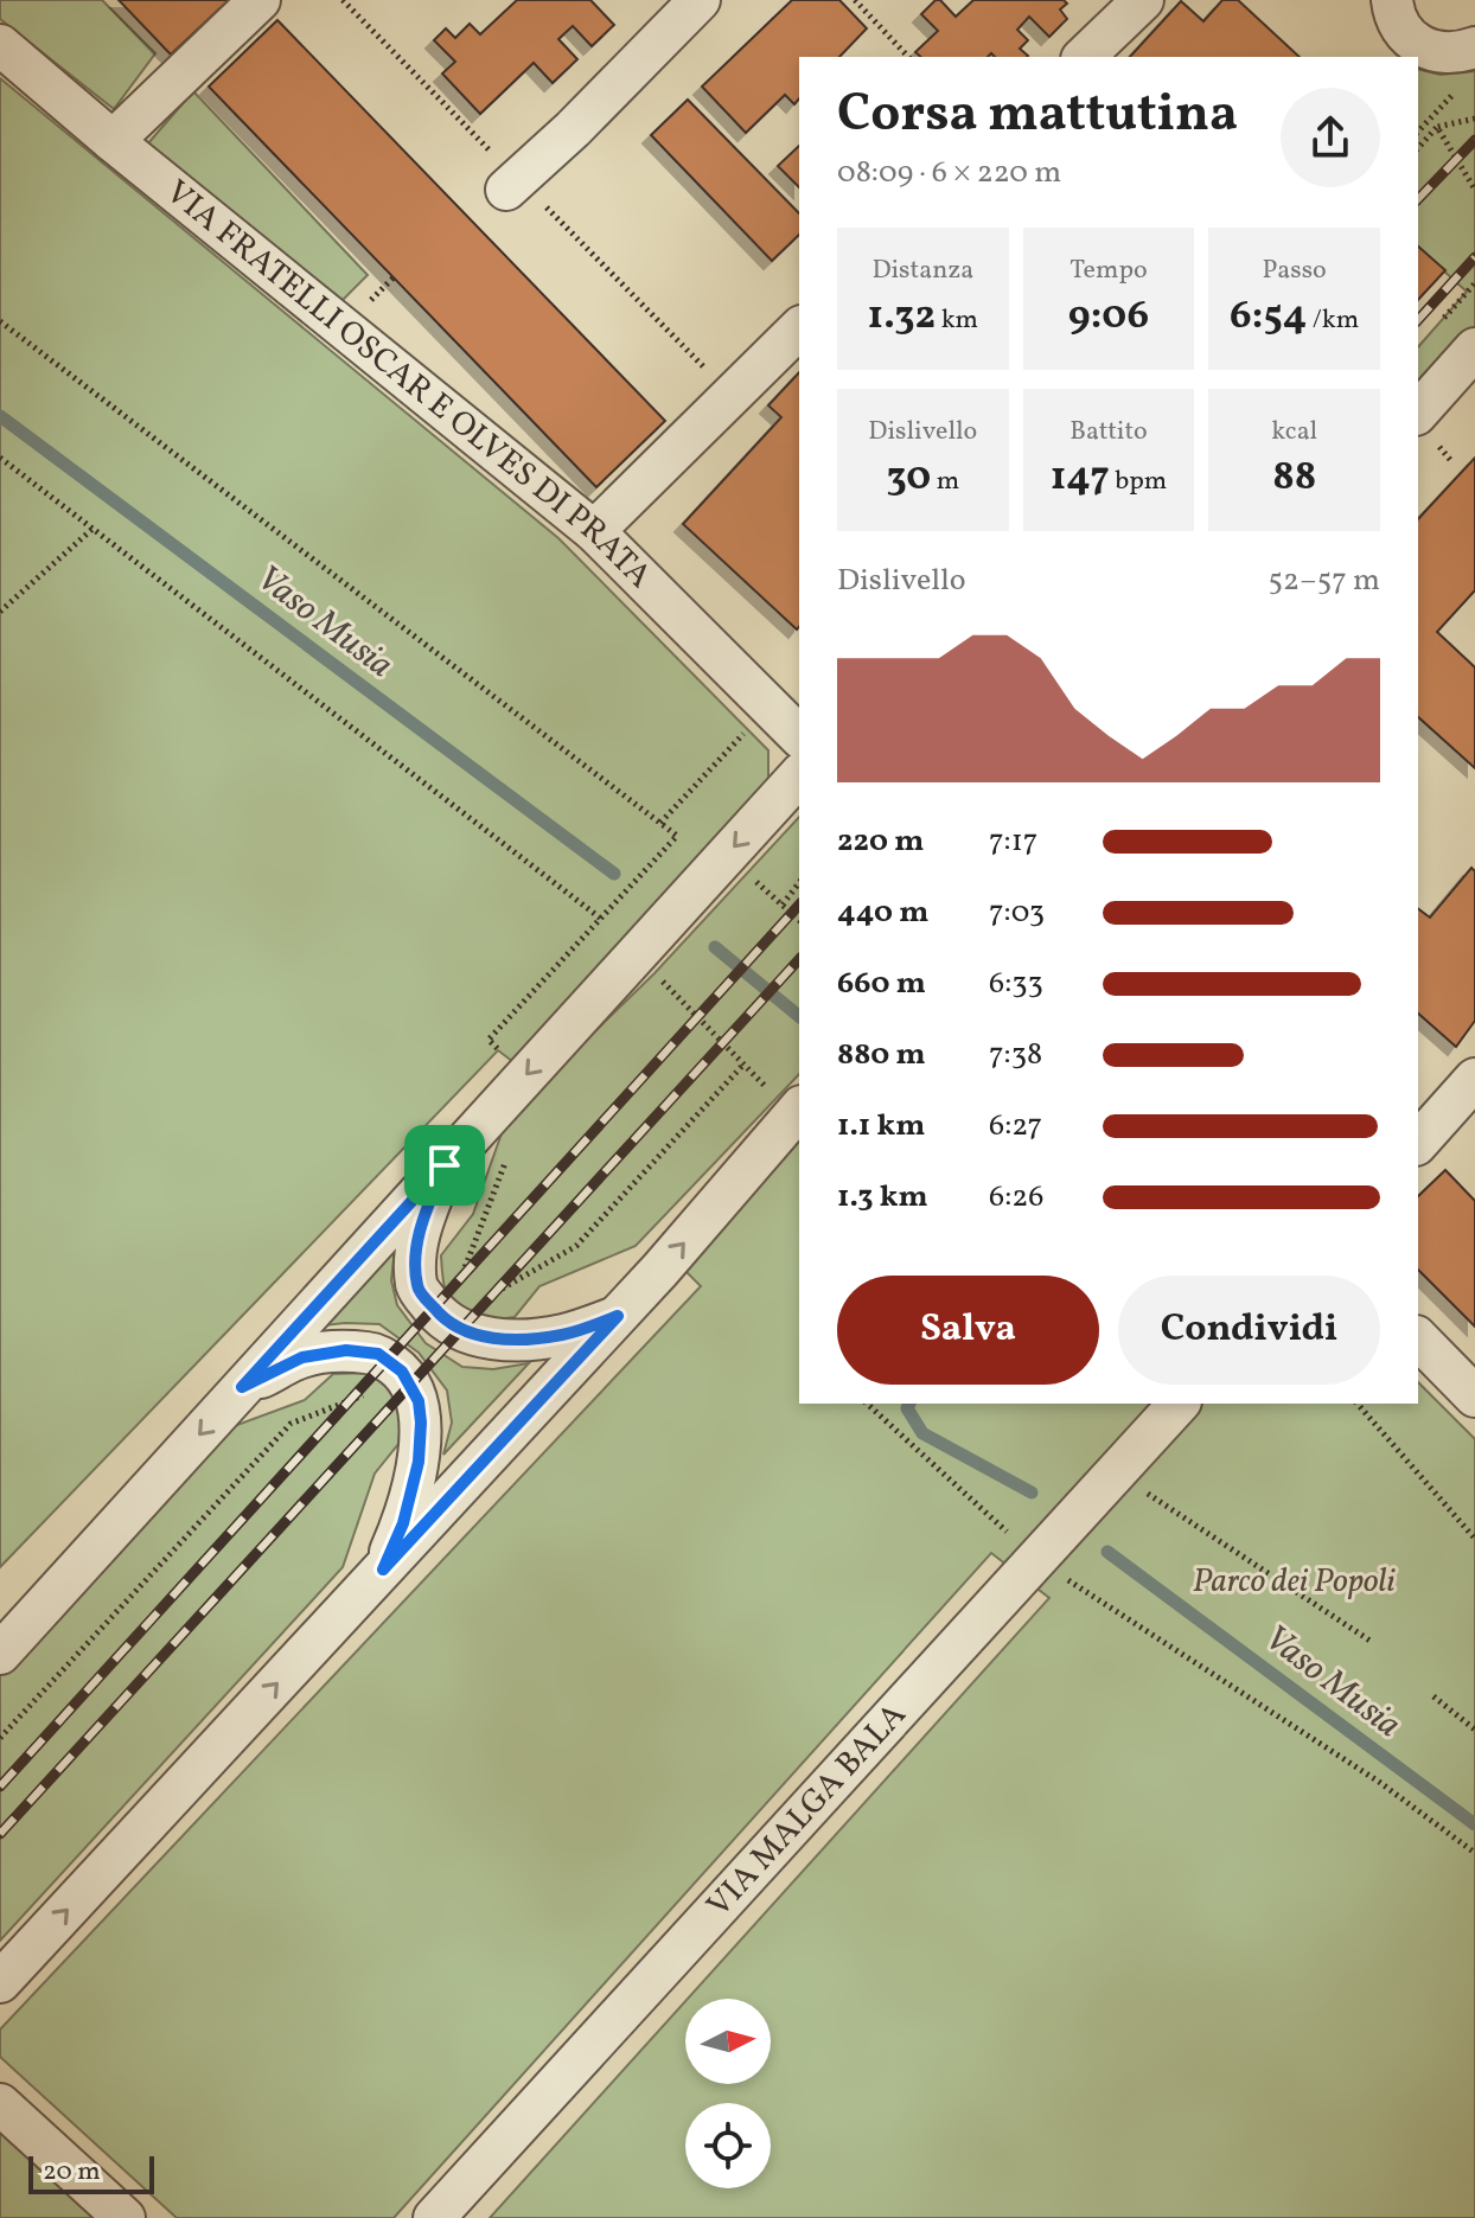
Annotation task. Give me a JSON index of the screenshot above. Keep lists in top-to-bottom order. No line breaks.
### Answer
{"streets":{"street":["VIA FRATELLI OSCAR E OLVES DI PRATA","VIA MALGA BALA"]},"water":["Vaso Musia"],"parks":["Parco dei Popoli"],"scale_bar":"20 m","north":"right","page":{"heading":["Corsa mattutina","08:09 · 6 × 220 m"],"stats":[["Distanza","1.32 km"],["Tempo","9:06"],["Passo","6:54 /km"],["Dislivello","30 m"],["Battito","147 bpm"],["kcal","88"]],"chart":["Dislivello","52–57 m"],"list":[{"name":"220 m","note":"7:17"},{"name":"440 m","note":"7:03"},{"name":"660 m","note":"6:33"},{"name":"880 m","note":"7:38"},{"name":"1.1 km","note":"6:27"},{"name":"1.3 km","note":"6:26"}],"buttons":["Salva","Condividi"],"scale":"20 m"}}
